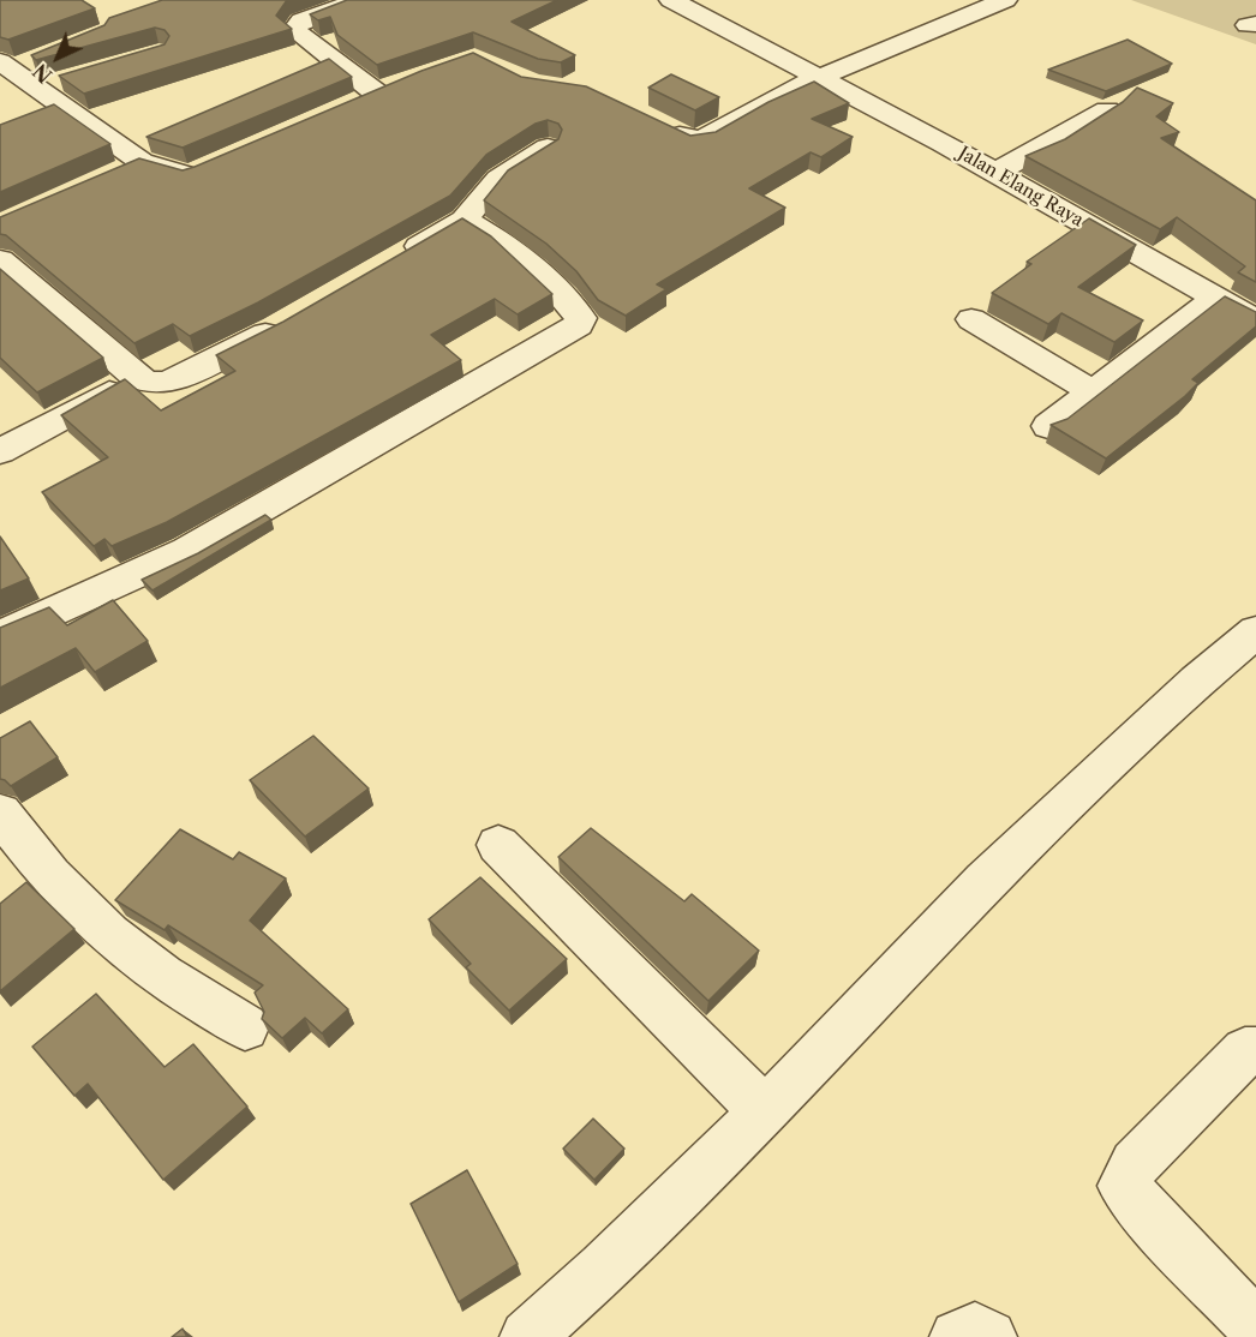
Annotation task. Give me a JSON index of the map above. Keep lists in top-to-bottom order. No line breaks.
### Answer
{"streets":{"street":["Jalan Elang Raya"]},"north":"bottom left"}
